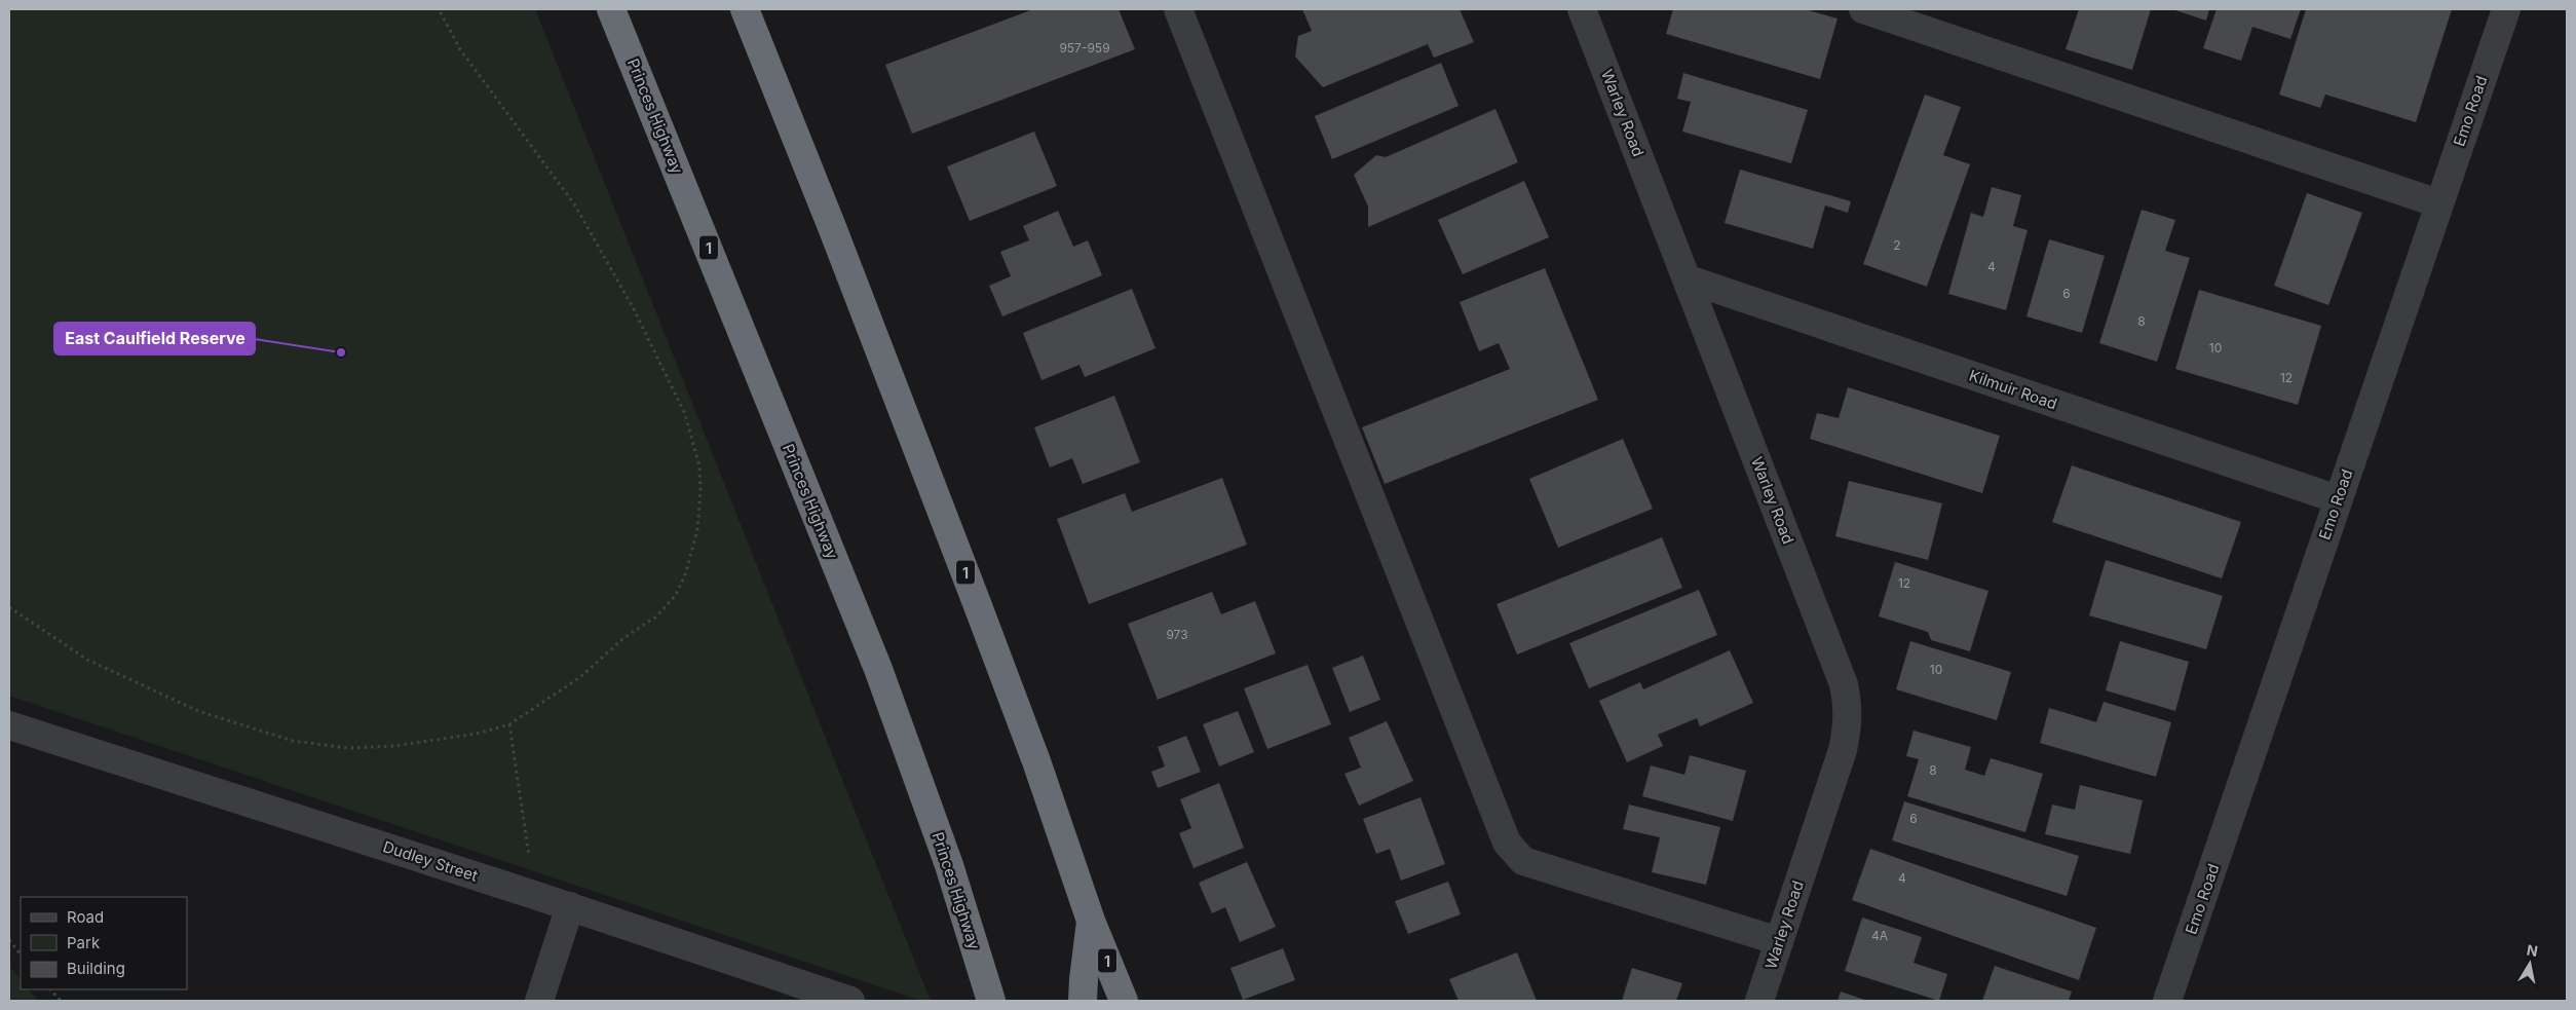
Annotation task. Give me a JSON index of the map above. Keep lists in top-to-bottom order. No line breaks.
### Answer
{"streets":{"highway":["Princes Highway","1"],"street":["Emo Road","Warley Road","Kilmuir Road","Dudley Street"]},"crossings":[["Emo Road","Kilmuir Road"],["Warley Road","Kilmuir Road"]],"places":["East Caulfield Reserve"],"house_numbers":["957-959","2","4","6","8","10","12","12","973","10","8","6","4","4A"],"legend":["Road","Park","Building"],"north":"top"}
